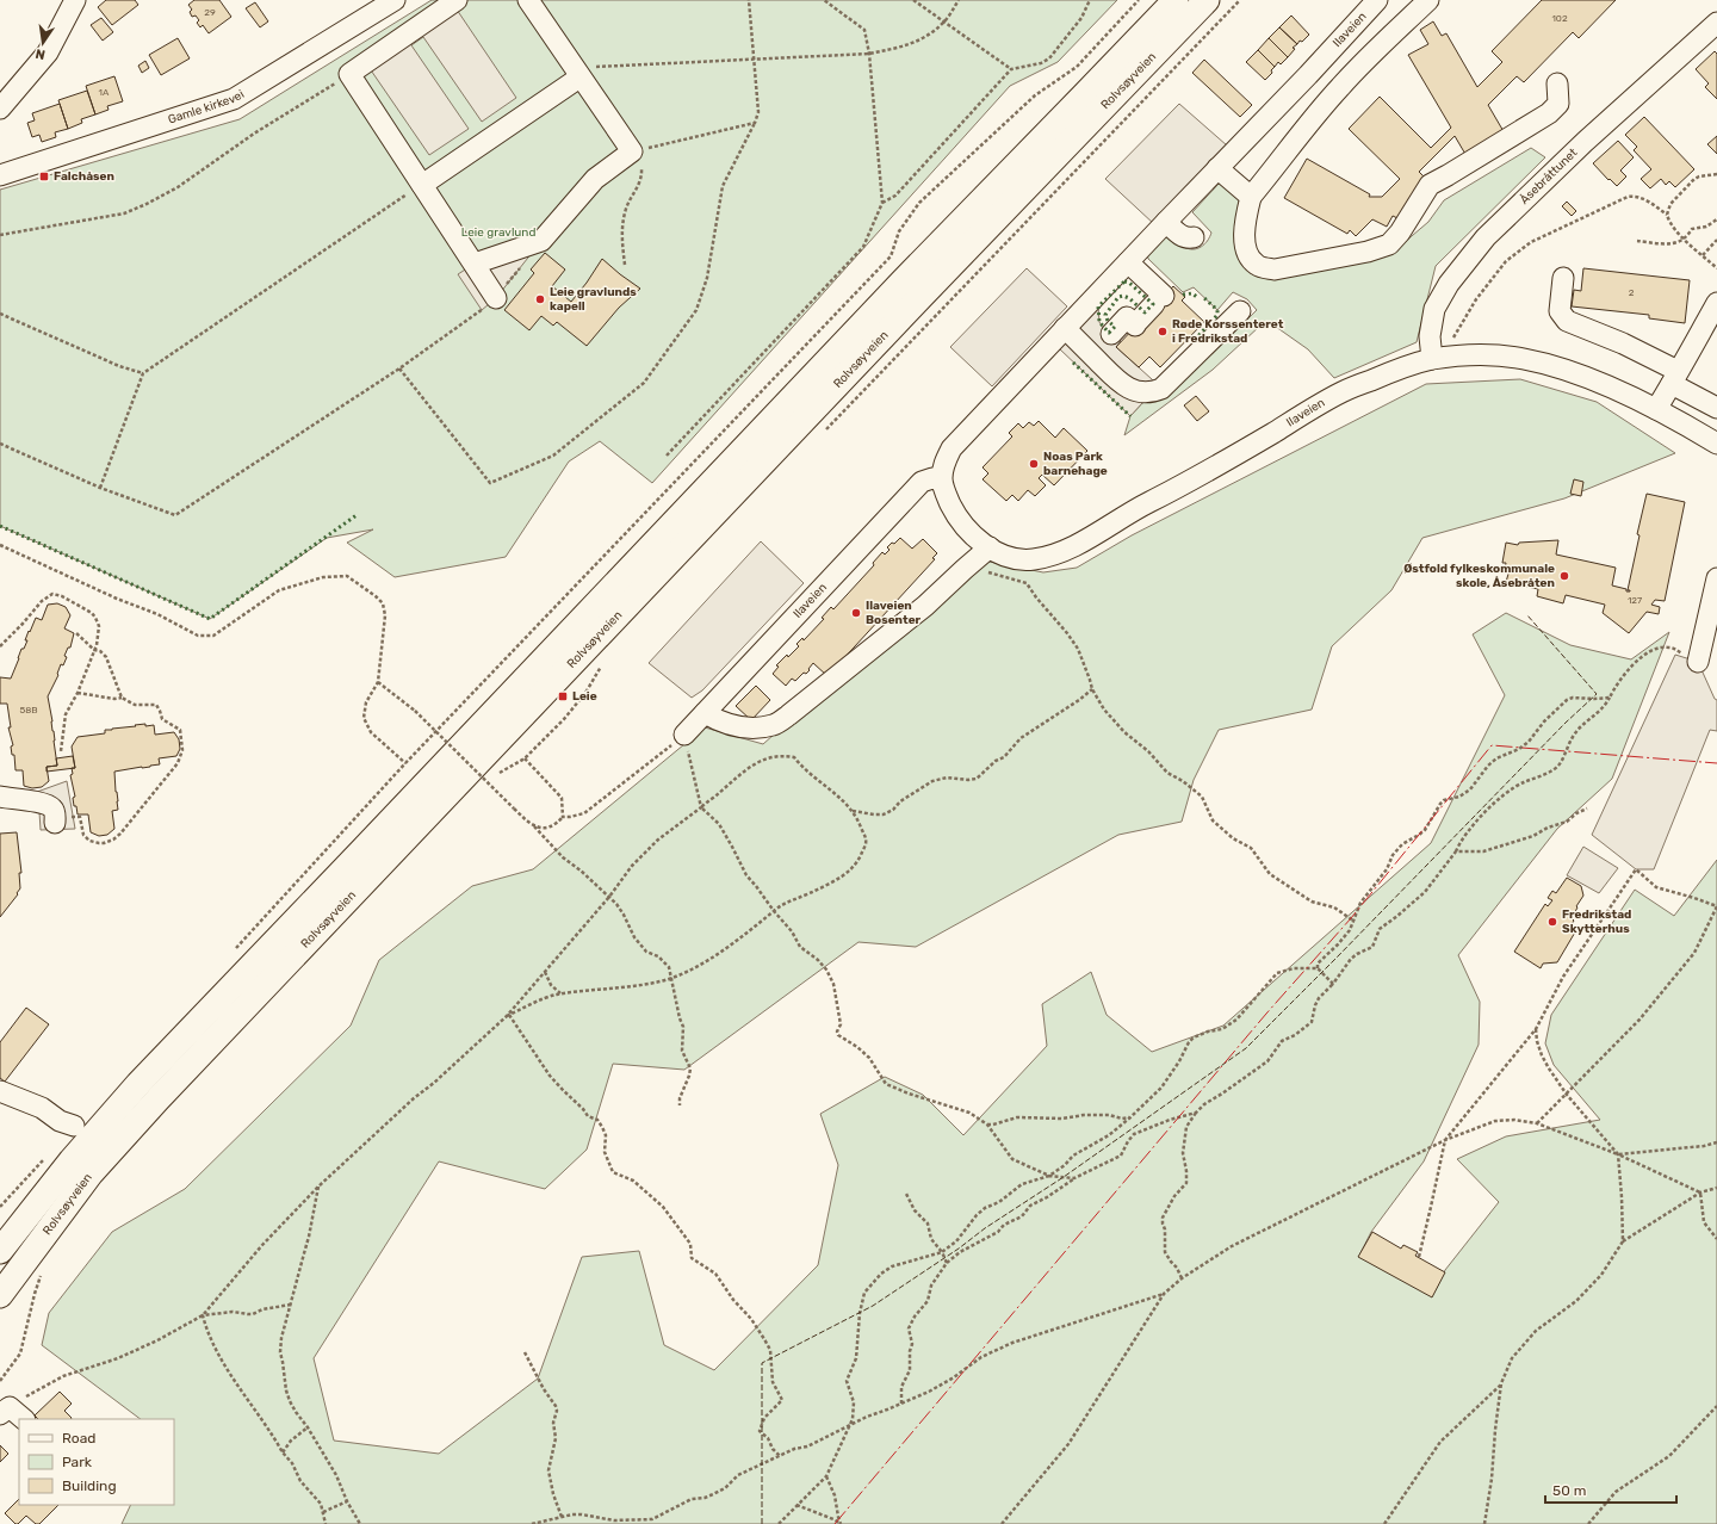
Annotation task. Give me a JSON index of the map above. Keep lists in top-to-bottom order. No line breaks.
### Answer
{"streets":{"main road":["Rolvsøyveien"],"street":["Ilaveien","Gamle kirkevei","Åsebråttunet"]},"crossings":[["Ilaveien","Åsebråttunet"]],"parks":["Leie gravlund"],"places":{"transit":["Falchåsen","Leie"],"other":["Leie gravlunds kapell","Røde Korssenteret i Fredrikstad","Noas Park barnehage","Østfold fylkeskommunale skole, Åsebråten","Ilaveien Bosenter","Fredrikstad Skytterhus"]},"house_numbers":["29","102","1A","2","127","58B"],"legend":["Road","Park","Building"],"scale_bar":"50 m","north":"bottom"}
